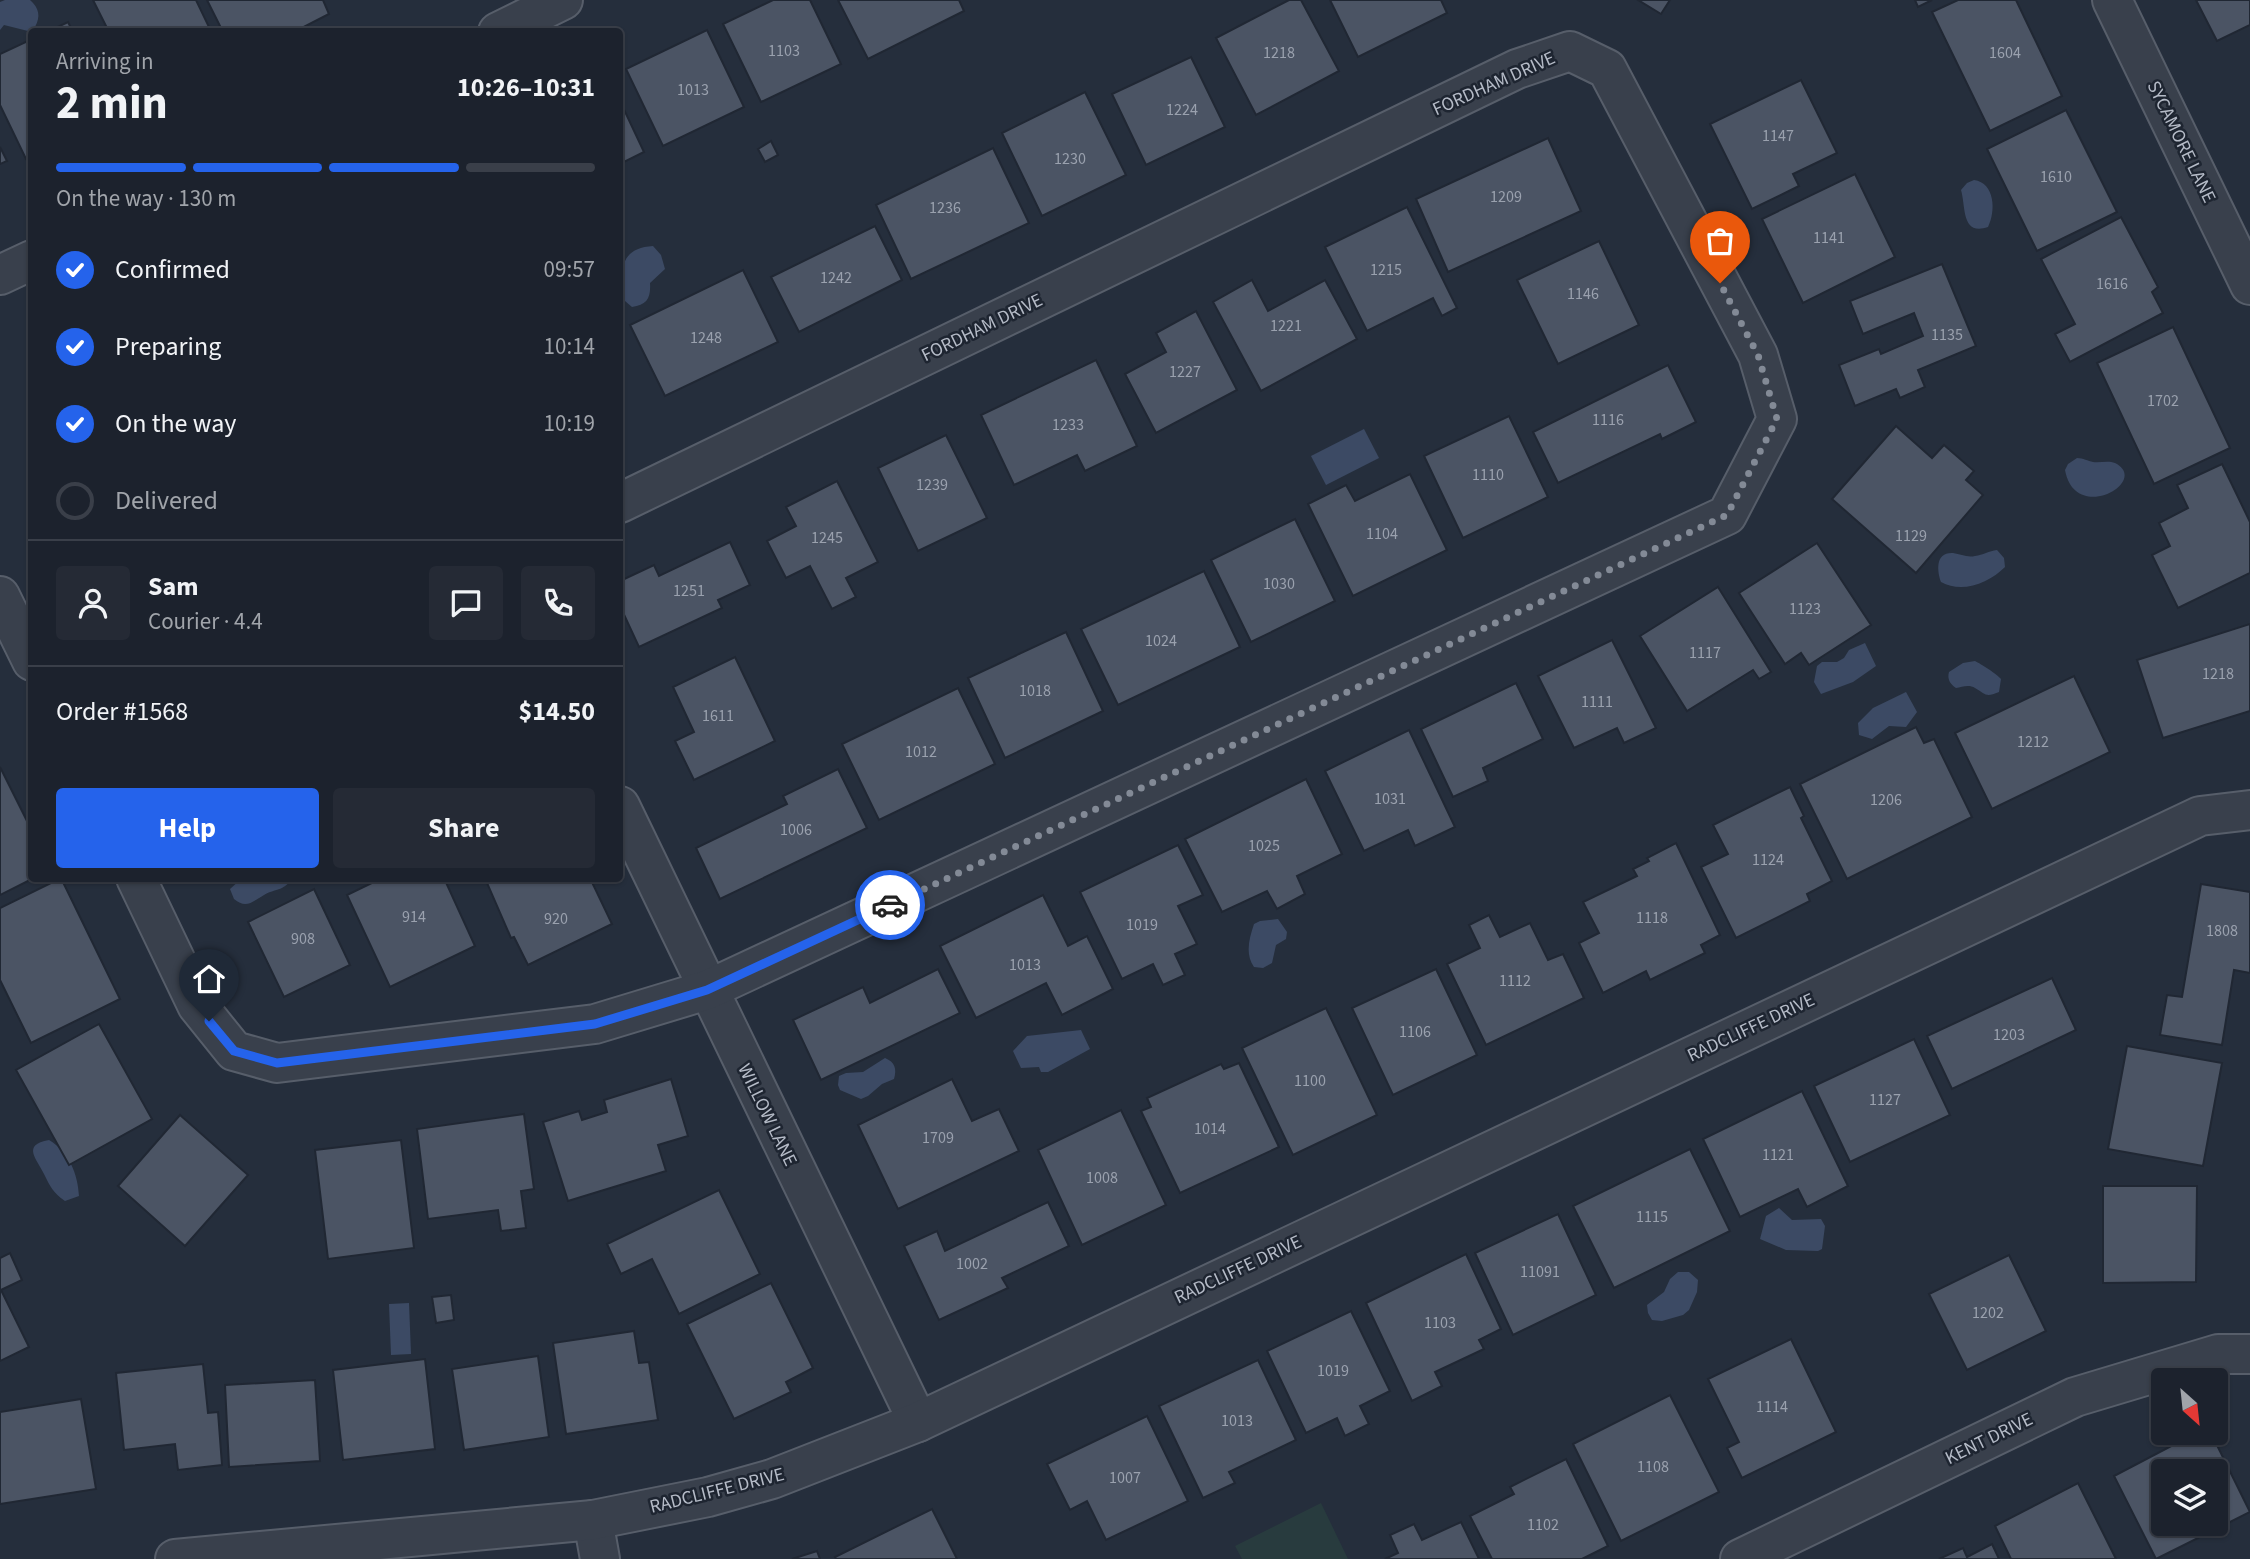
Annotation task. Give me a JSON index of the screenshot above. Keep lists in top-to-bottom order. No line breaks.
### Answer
{"streets":{"street":["FORDHAM DRIVE","SYCAMORE LANE","RADCLIFFE DRIVE","WILLOW LANE","KENT DRIVE"]},"crossings":[["FORDHAM DRIVE","WILLOW LANE"],["RADCLIFFE DRIVE","WILLOW LANE"]],"house_numbers":["1103","1218","1604","1013","1224","1147","1230","1610","1209","1236","1141","1215","1242","1616","1146","1221","1135","1248","1227","1702","1116","1233","1110","1239","1104","1129","1245","1030","1251","1123","1024","1117","1218","1018","1111","1611","1212","1012","1031","1206","1006","1025","1124","914","1118","920","1019","1808","908","1013","1112","1106","1203","1100","1127","1014","1709","1121","1008","1115","1002","11091","1202","1103","1019","1114","1013","1108","1007","1102"],"north":"bottom right","page":{"heading":["2 min","Arriving in","10:26–10:31"],"panel":["Sam","Courier · 4.4","Order #1568","$14.50"],"bar":"On the way · 130 m","list":[["Confirmed","09:57"],["Preparing","10:14"],["On the way","10:19"],"Delivered"],"buttons":["Help","Share"]}}
